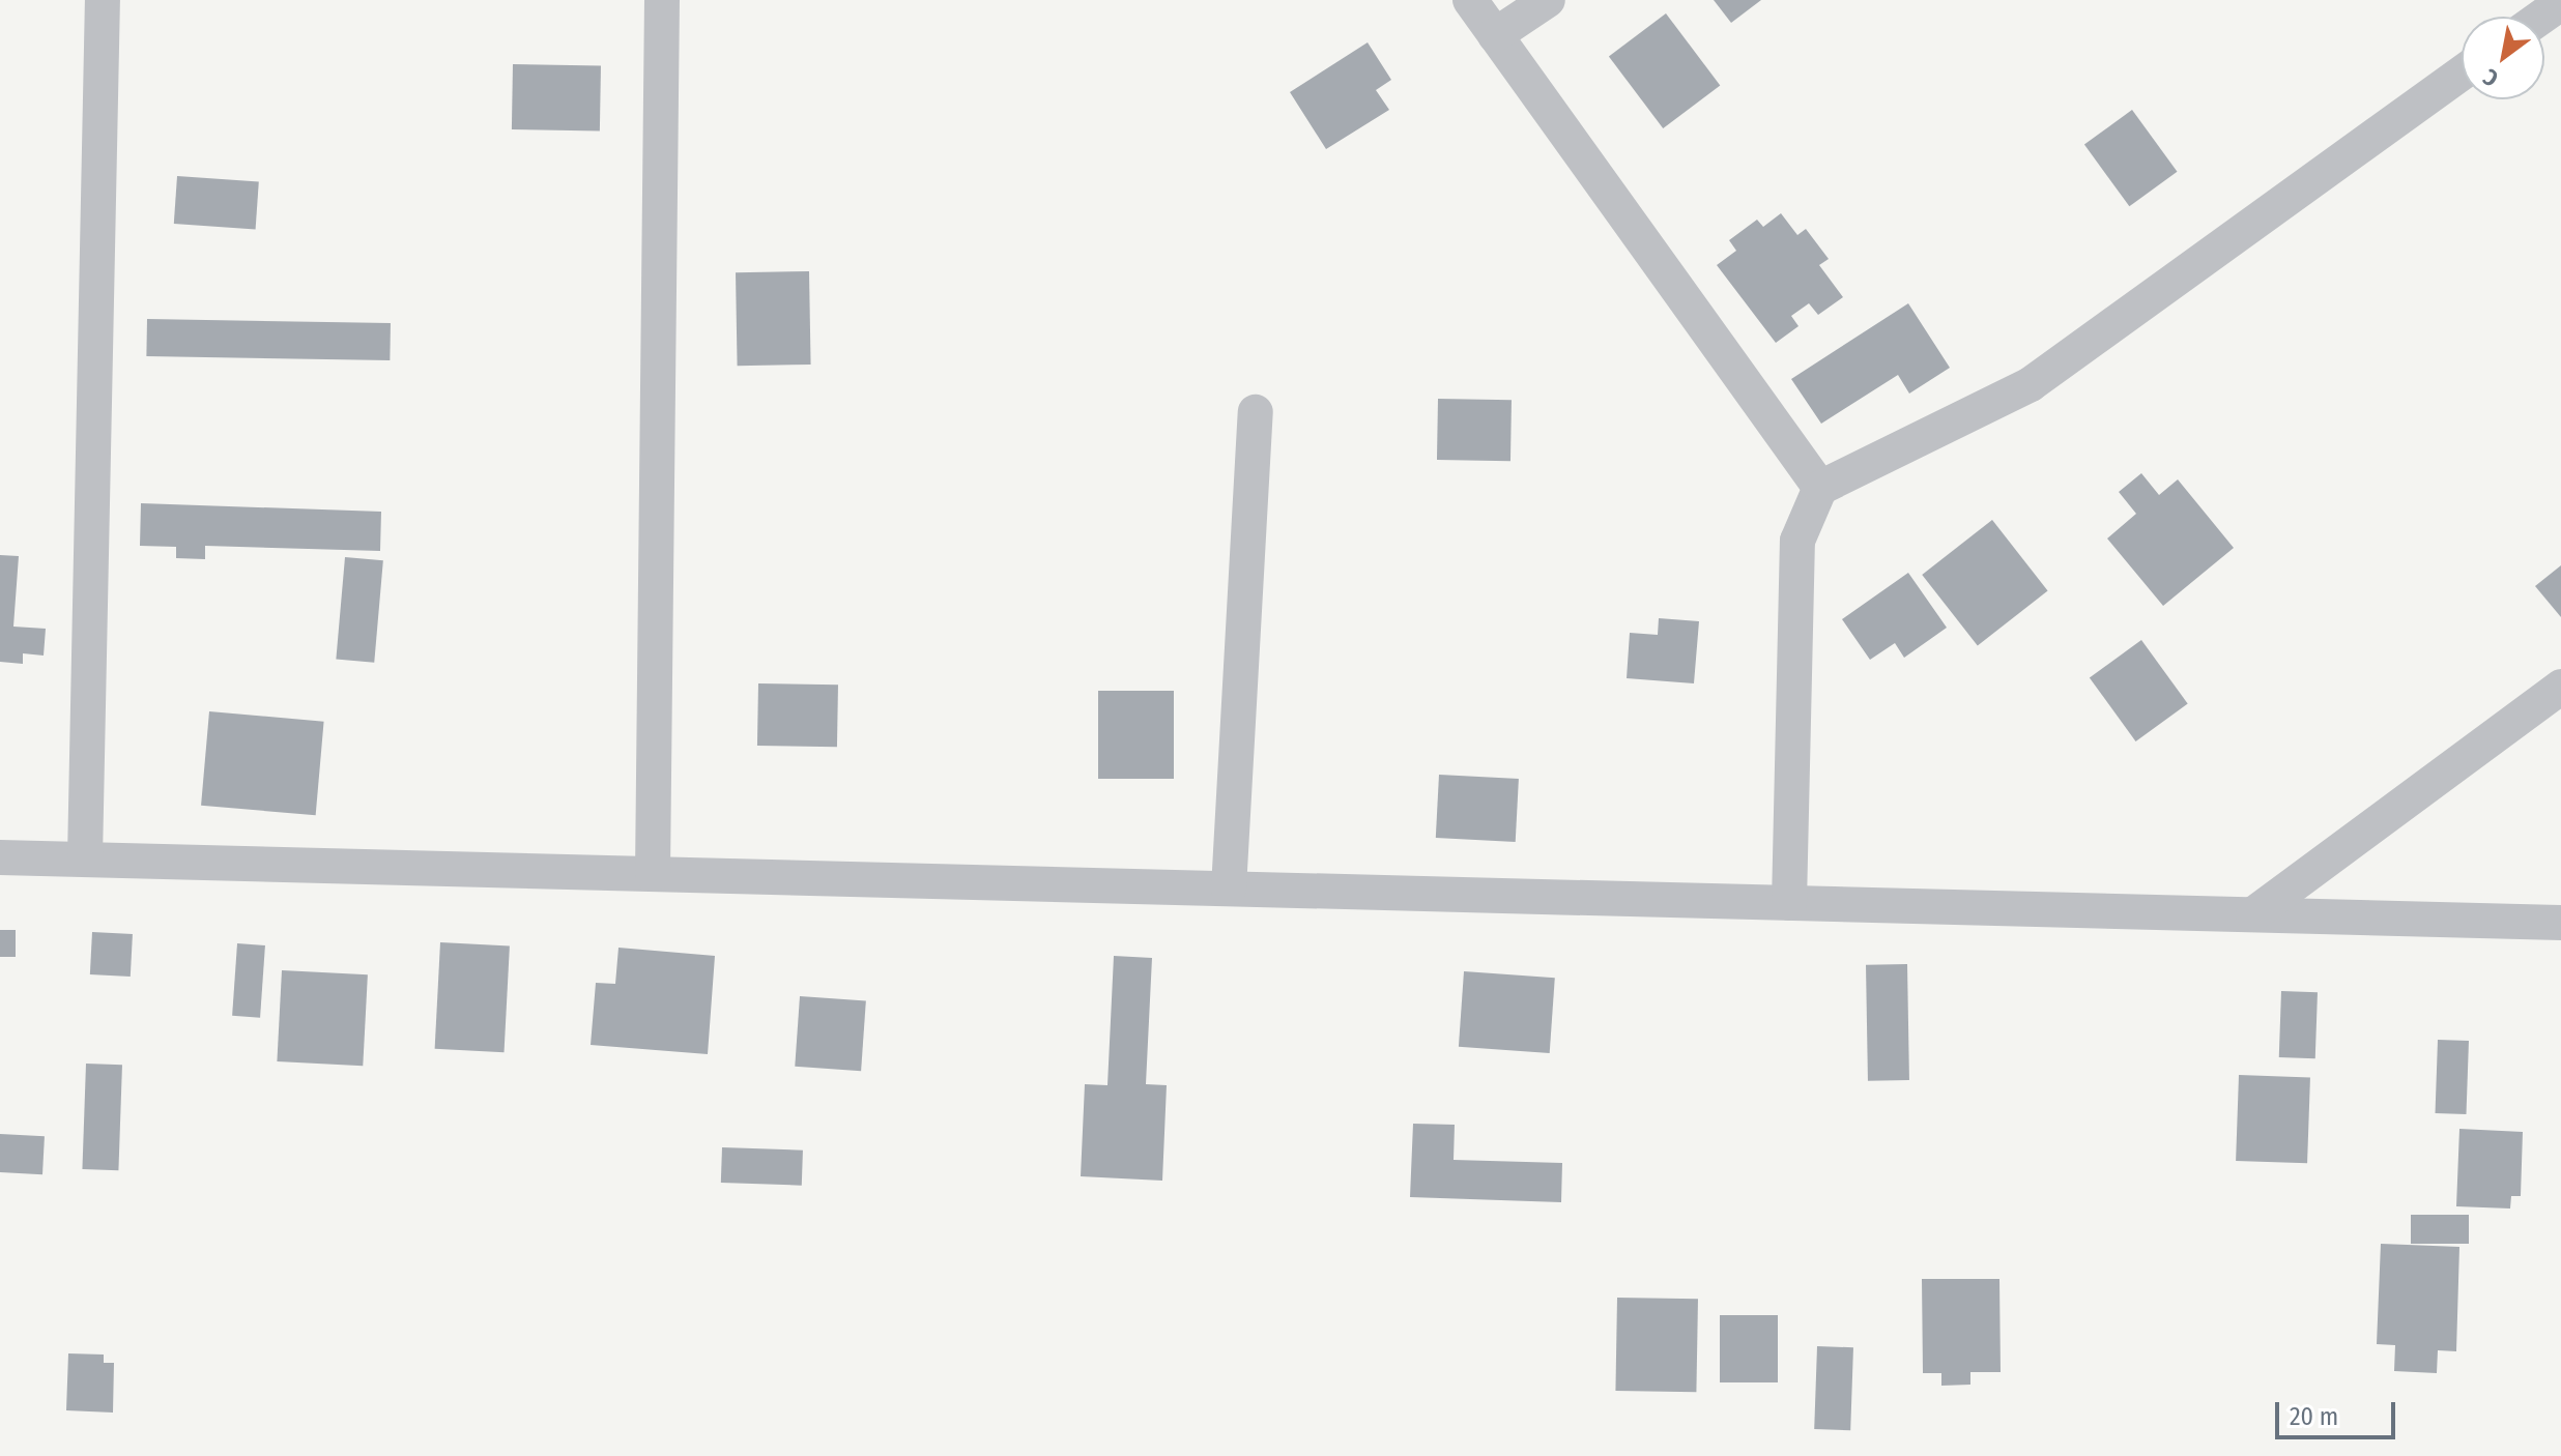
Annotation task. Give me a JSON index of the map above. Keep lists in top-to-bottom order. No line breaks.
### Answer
{"scale_bar":"20 m","north":"bottom left"}
